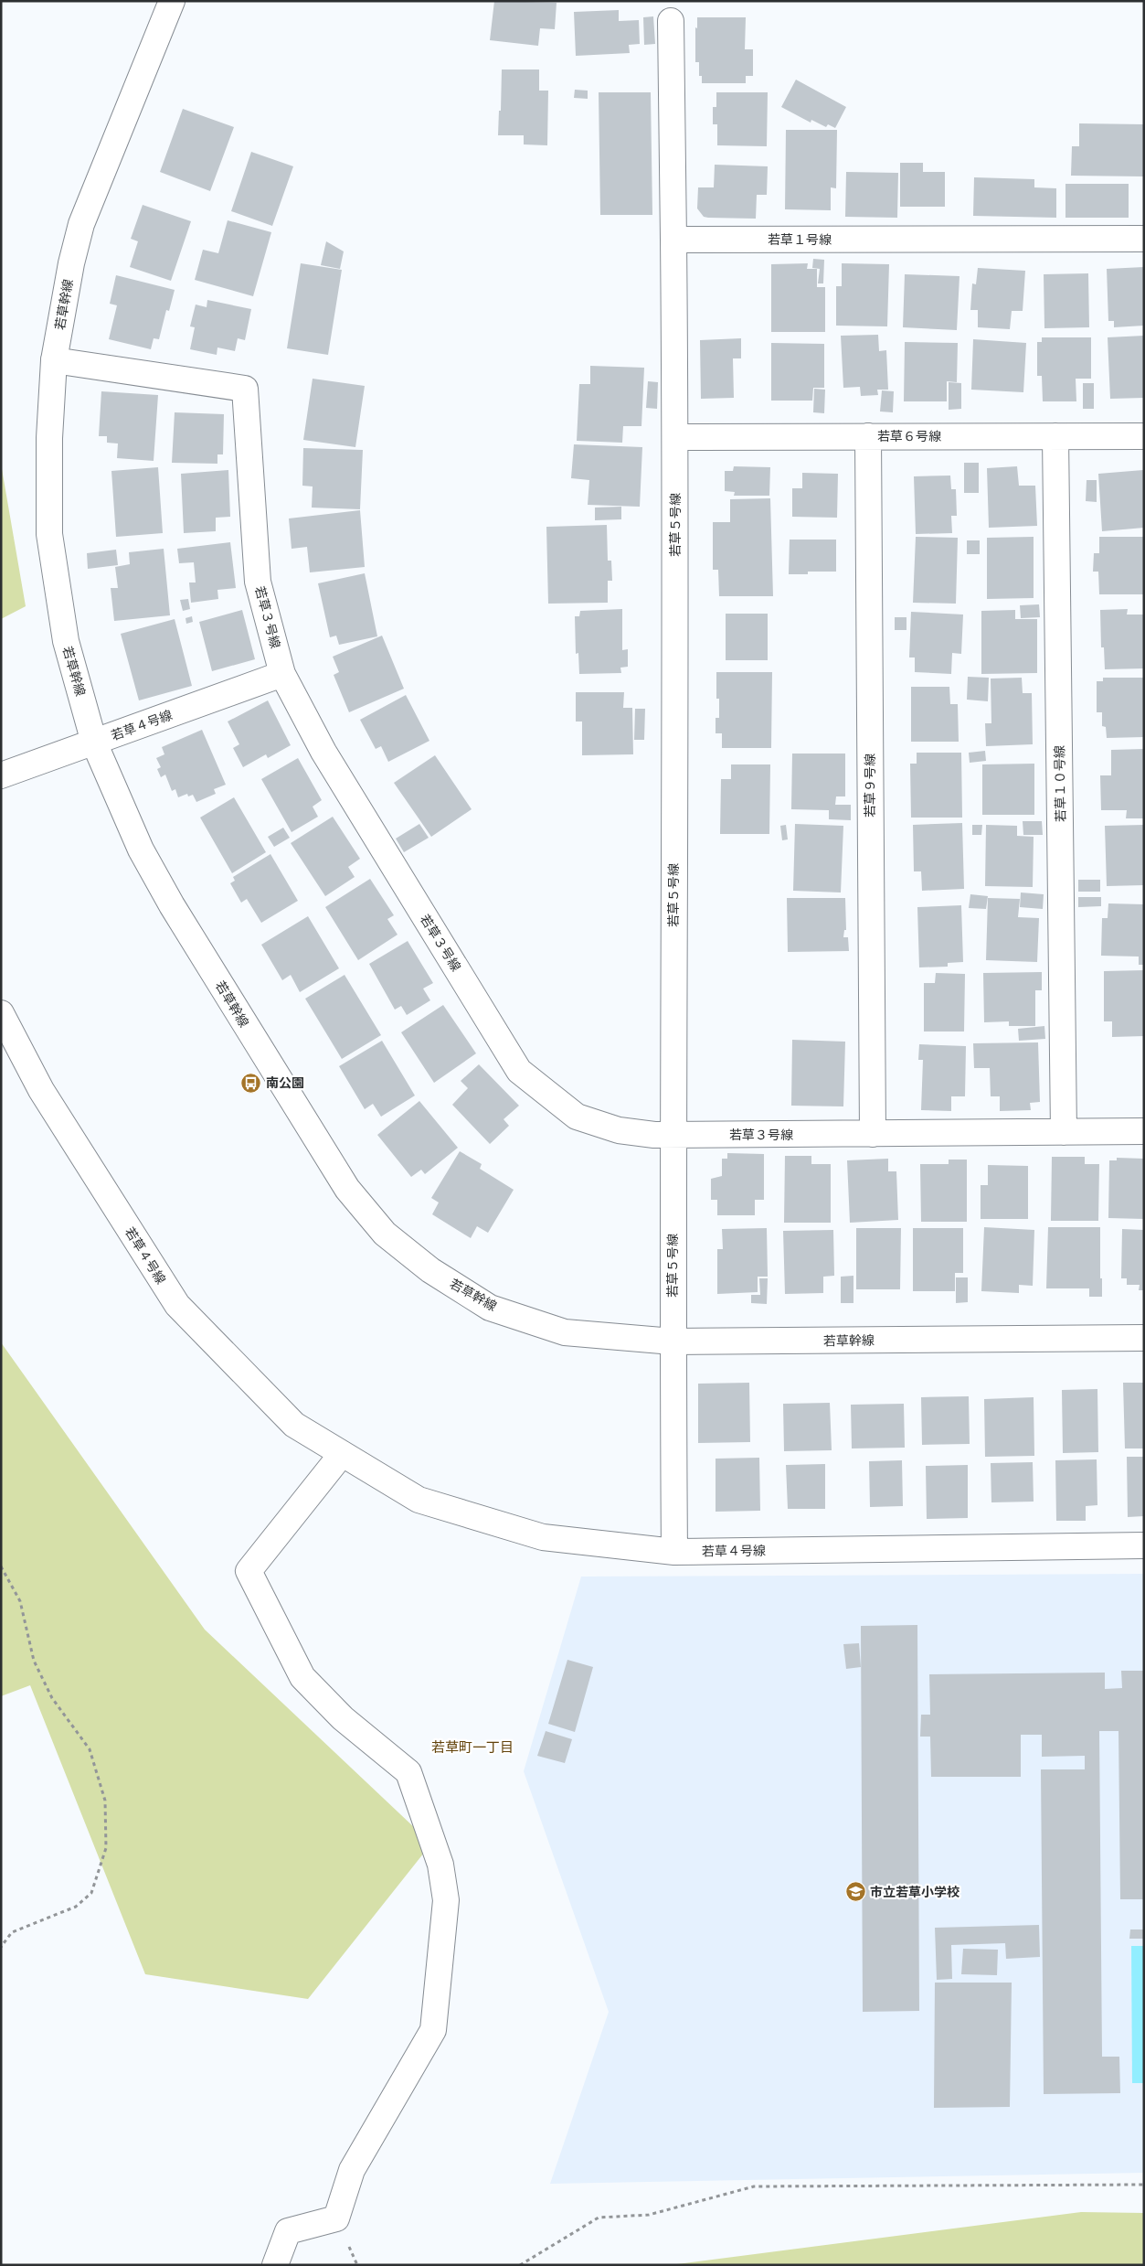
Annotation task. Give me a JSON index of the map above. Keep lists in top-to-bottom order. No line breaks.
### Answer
{"streets":{"street":["若草１号線","若草幹線","若草６号線","若草５号線","若草３号線","若草４号線","若草１０号線","若草９号線"]},"crossings":[["若草１号線","若草５号線"],["若草幹線","若草５号線"],["若草幹線","若草３号線"],["若草幹線","若草４号線"],["若草６号線","若草５号線"],["若草６号線","若草１０号線"],["若草６号線","若草９号線"],["若草５号線","若草３号線"],["若草５号線","若草４号線"],["若草３号線","若草４号線"],["若草３号線","若草１０号線"],["若草３号線","若草９号線"]],"districts":["若草町一丁目"],"places":{"bus stop":["南公園"],"school or university":["市立若草小学校"]}}
